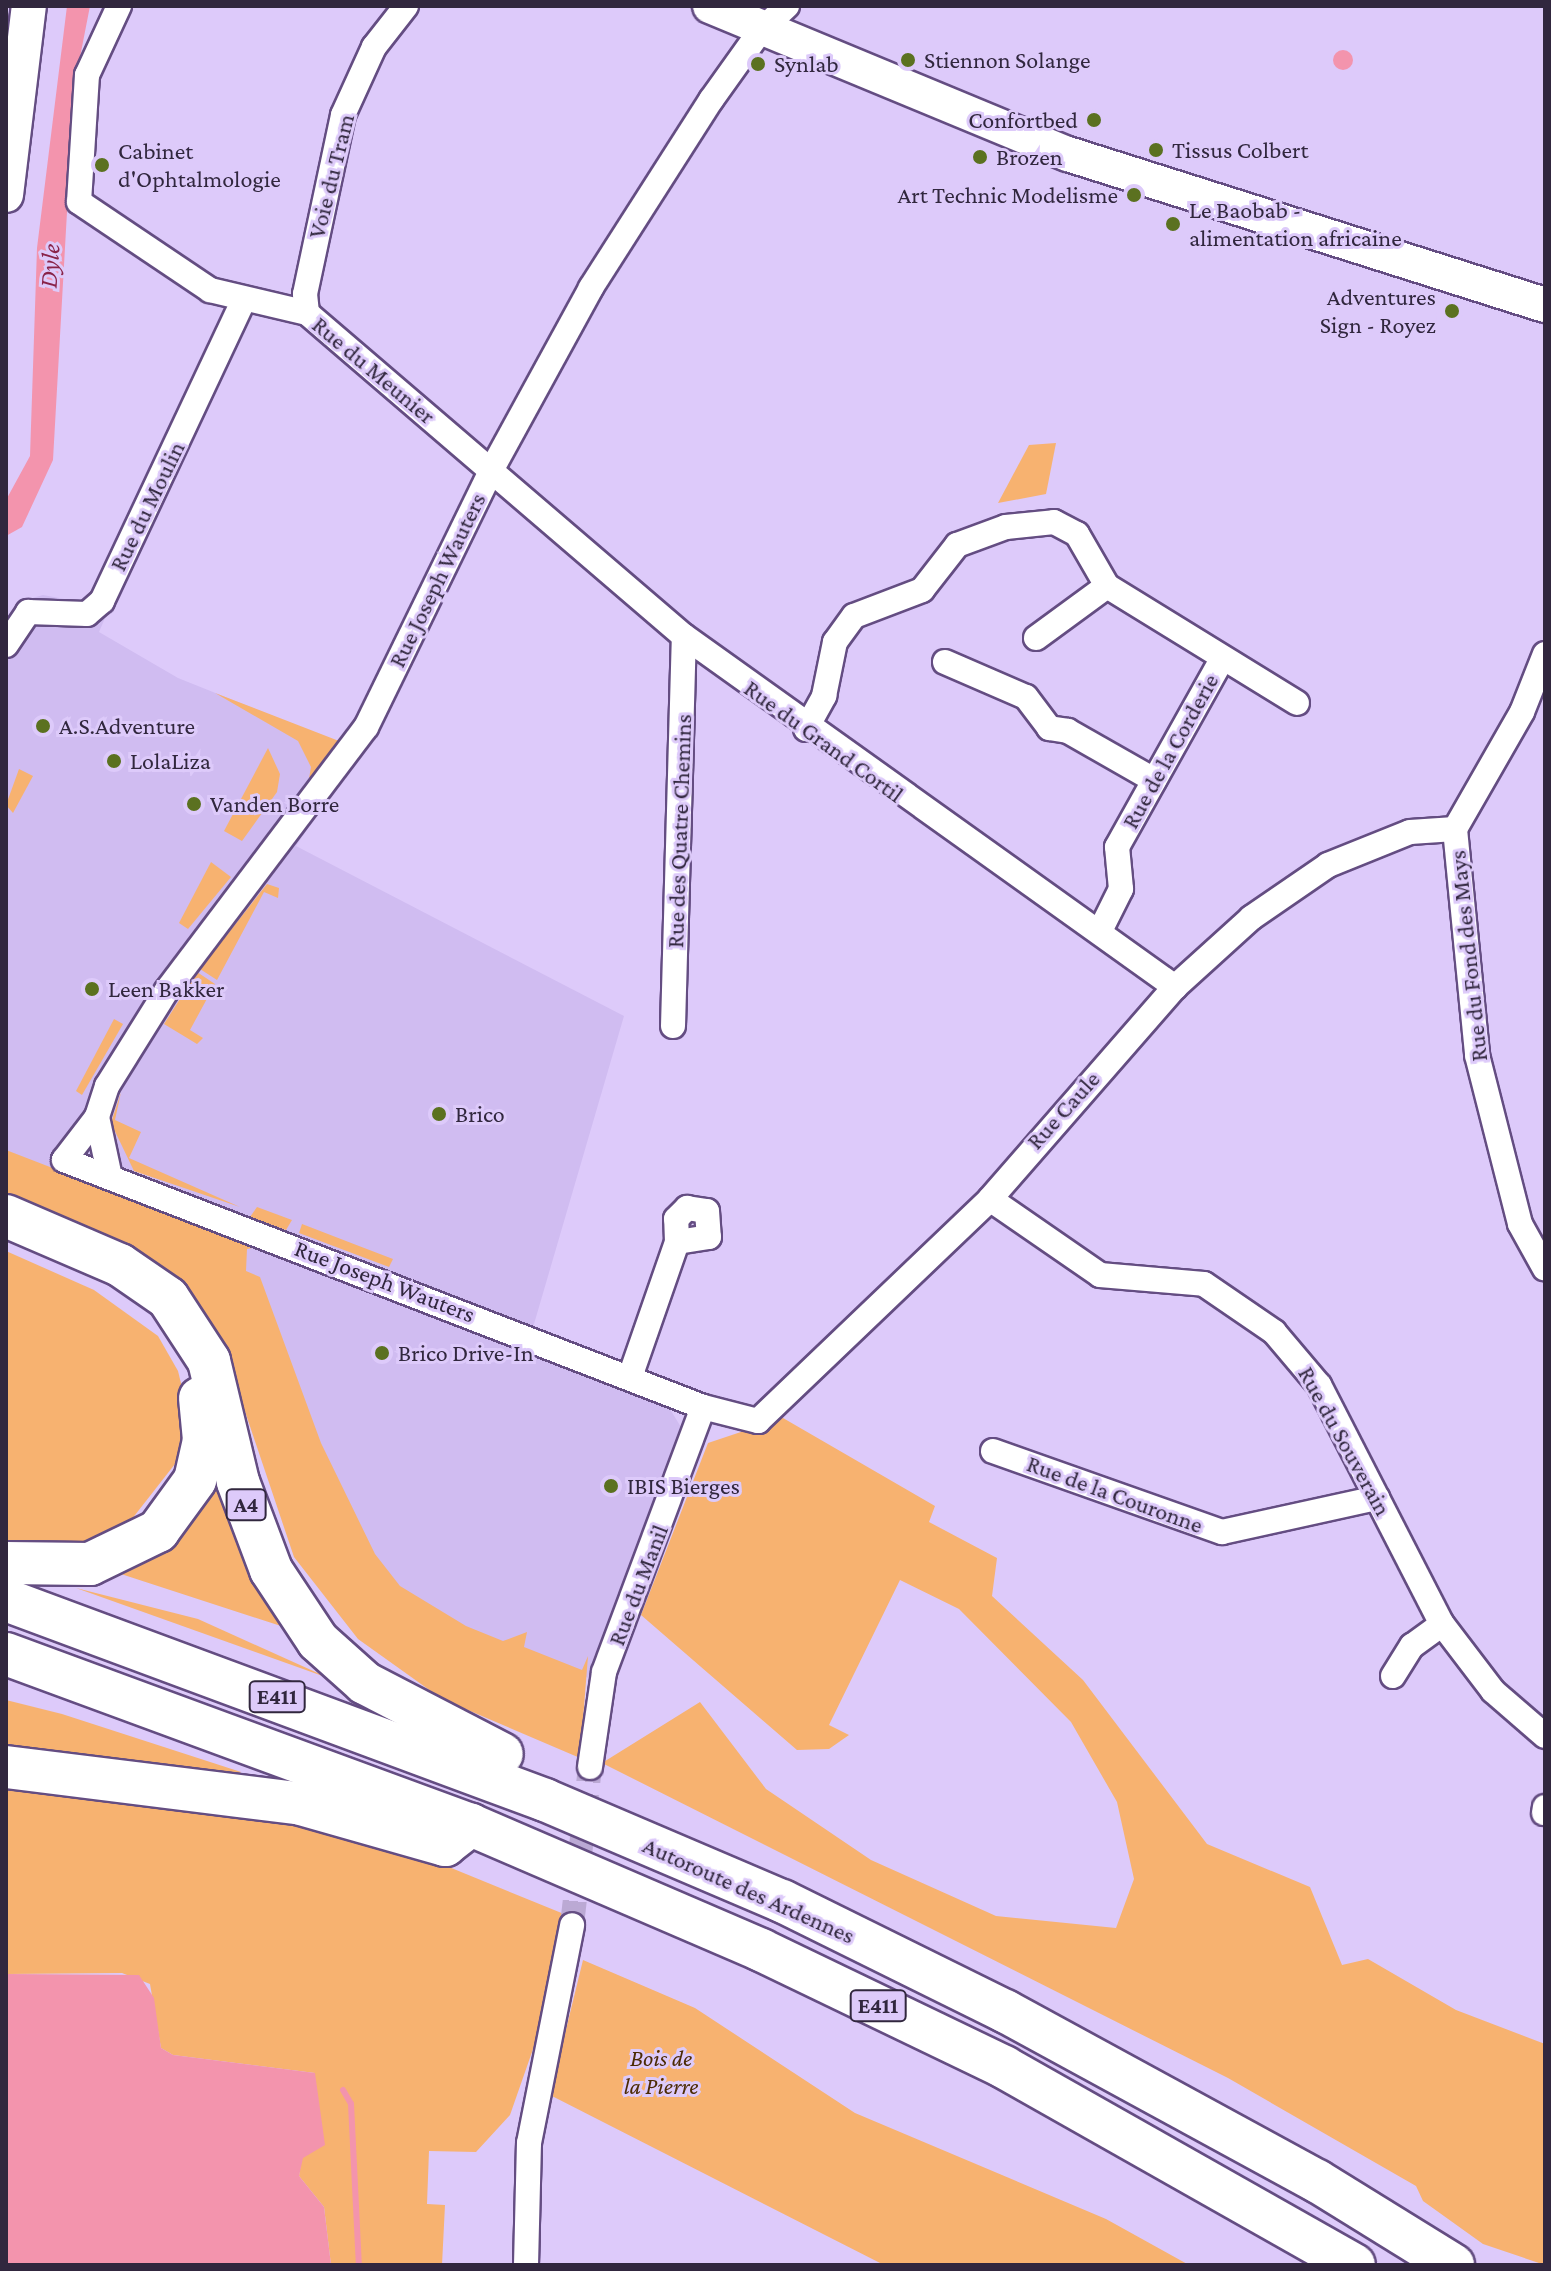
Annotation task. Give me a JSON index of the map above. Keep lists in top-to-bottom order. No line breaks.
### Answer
{"streets":{"highway":["A4","E411","Autoroute des Ardennes"],"street":["Voie du Tram","Rue du Meunier","Rue du Moulin","Rue Joseph Wauters","Rue du Grand Cortil","Rue de la Corderie","Rue des Quatre Chemins","Rue du Fond des Mays","Rue Caule","Rue du Souverain","Rue de la Couronne","Rue du Manil"]},"crossings":[["Voie du Tram","Rue du Meunier"],["Rue du Meunier","Rue du Moulin"],["Rue du Meunier","Rue Joseph Wauters"],["Rue du Meunier","Rue du Grand Cortil"],["Rue Joseph Wauters","Rue du Grand Cortil"],["Rue Joseph Wauters","Rue Caule"],["Rue Joseph Wauters","Rue du Manil"],["Rue du Grand Cortil","Rue de la Corderie"],["Rue du Grand Cortil","Rue des Quatre Chemins"],["Rue du Grand Cortil","Rue Caule"],["Rue du Fond des Mays","Rue Caule"],["Rue Caule","Rue du Souverain"],["Rue Caule","Rue du Manil"],["Rue du Souverain","Rue de la Couronne"],["A4","Autoroute des Ardennes"]],"water":["Dyle"],"parks":["Bois de la Pierre"],"places":["Stiennon Solange","Synlab","Confortbed","Tissus Colbert","Brozen","Cabinet d'Ophtalmologie","Art Technic Modelisme","Le Baobab - alimentation africaine","Adventures Sign - Royez","A.S.Adventure","LolaLiza","Vanden Borre","Leen Bakker","Brico","Brico Drive-In","IBIS Bierges"]}
